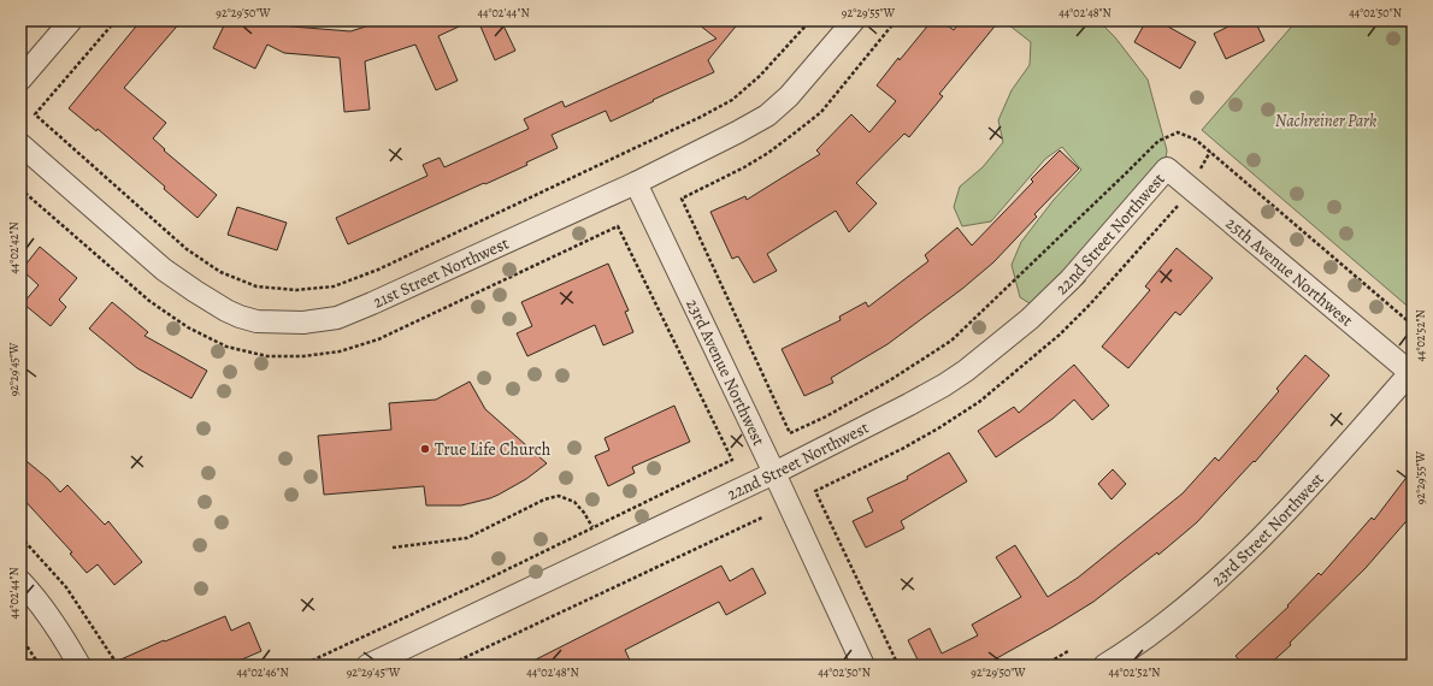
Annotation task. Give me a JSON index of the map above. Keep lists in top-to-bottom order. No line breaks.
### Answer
{"streets":{"street":["22nd Street Northwest","21st Street Northwest","25th Avenue Northwest","23rd Avenue Northwest","23rd Street Northwest"]},"crossings":[["22nd Street Northwest","25th Avenue Northwest"],["22nd Street Northwest","23rd Avenue Northwest"],["21st Street Northwest","23rd Avenue Northwest"],["25th Avenue Northwest","23rd Street Northwest"]],"parks":["Nachreiner Park"],"places":["True Life Church"],"coordinates":["92°29'50\"W","44°02'44\"N","92°29'55\"W","44°02'48\"N","44°02'50\"N","44°02'42\"N","44°02'52\"N","92°29'45\"W","44°02'46\"N"]}
